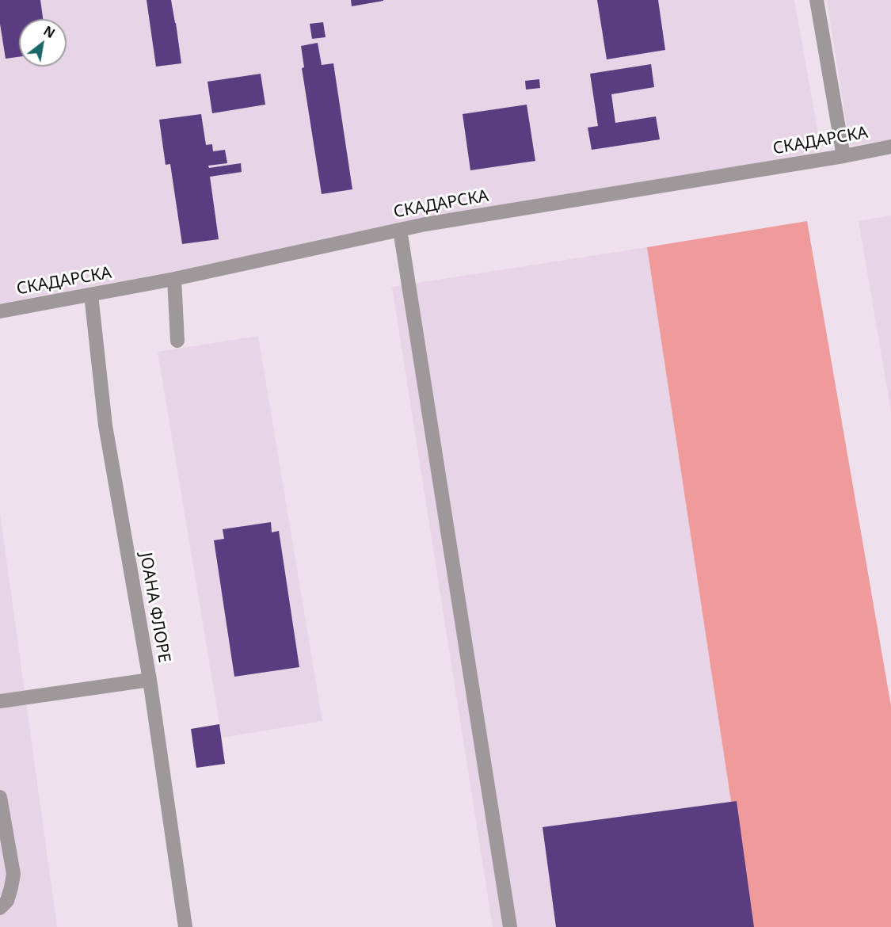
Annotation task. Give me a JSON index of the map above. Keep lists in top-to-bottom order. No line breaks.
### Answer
{"streets":{"street":["СКАДАРСКА","ЈОАНА ФЛОРЕ"]},"crossings":[["СКАДАРСКА","ЈОАНА ФЛОРЕ"]],"north":"top right"}
